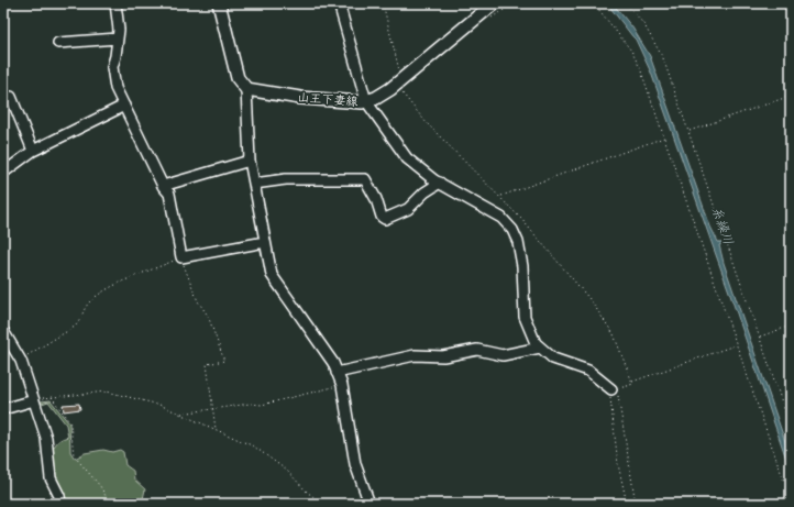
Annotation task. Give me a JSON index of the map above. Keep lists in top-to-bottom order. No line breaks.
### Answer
{"streets":{"main road":["山王下妻線"]},"water":["糸繰川"]}
